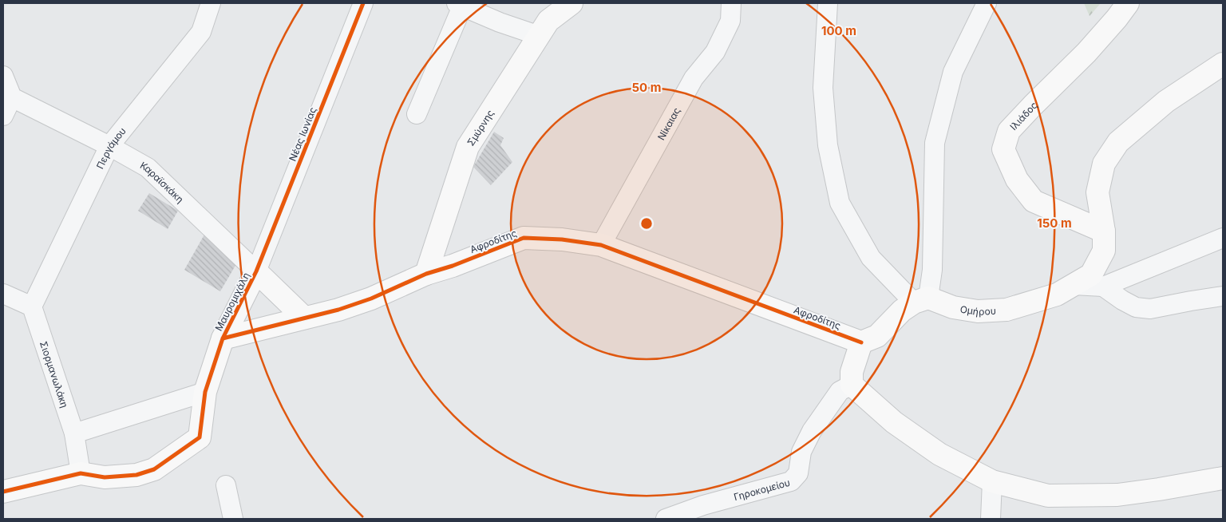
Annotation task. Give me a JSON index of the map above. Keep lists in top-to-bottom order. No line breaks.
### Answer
{"streets":{"street":["Ιλιάδος","Νίκαιας","Σμύρνης","Νέας Ιωνίας","Περγάμου","Καραϊσκάκη","Αφροδίτης","Μαυρομιχάλη","Ομήρου","Σιορμανωλάκη","Γηροκομείου"]},"crossings":[["Ιλιάδος","Ομήρου"],["Νίκαιας","Αφροδίτης"],["Σμύρνης","Αφροδίτης"],["Νέας Ιωνίας","Καραϊσκάκη"],["Νέας Ιωνίας","Μαυρομιχάλη"],["Περγάμου","Καραϊσκάκη"],["Περγάμου","Σιορμανωλάκη"],["Καραϊσκάκη","Αφροδίτης"],["Καραϊσκάκη","Μαυρομιχάλη"],["Αφροδίτης","Μαυρομιχάλη"],["Μαυρομιχάλη","Σιορμανωλάκη"]],"rings":["100 m","50 m","150 m"]}
